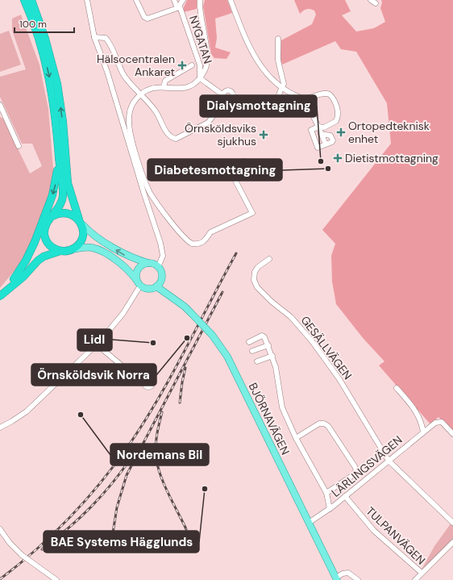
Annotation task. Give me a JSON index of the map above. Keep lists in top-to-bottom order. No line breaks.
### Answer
{"streets":{"main road":["BJÖRNAVÄGEN"],"street":["NYGATAN","GESÄLLVÄGEN","LÄRLINGSVÄGEN","TULPANVÄGEN"]},"crossings":[["GESÄLLVÄGEN","LÄRLINGSVÄGEN"],["BJÖRNAVÄGEN","LÄRLINGSVÄGEN"],["LÄRLINGSVÄGEN","TULPANVÄGEN"]],"places":{"health":["Hälsocentralen Ankaret","Ortopedteknisk enhet","Örnsköldsviks sjukhus","Dietistmottagning"],"other":["Dialysmottagning","Diabetesmottagning","Örnsköldsvik Norra","Lidl","Nordemans Bil","BAE Systems Hägglunds"]},"scale_bar":"100 m"}
